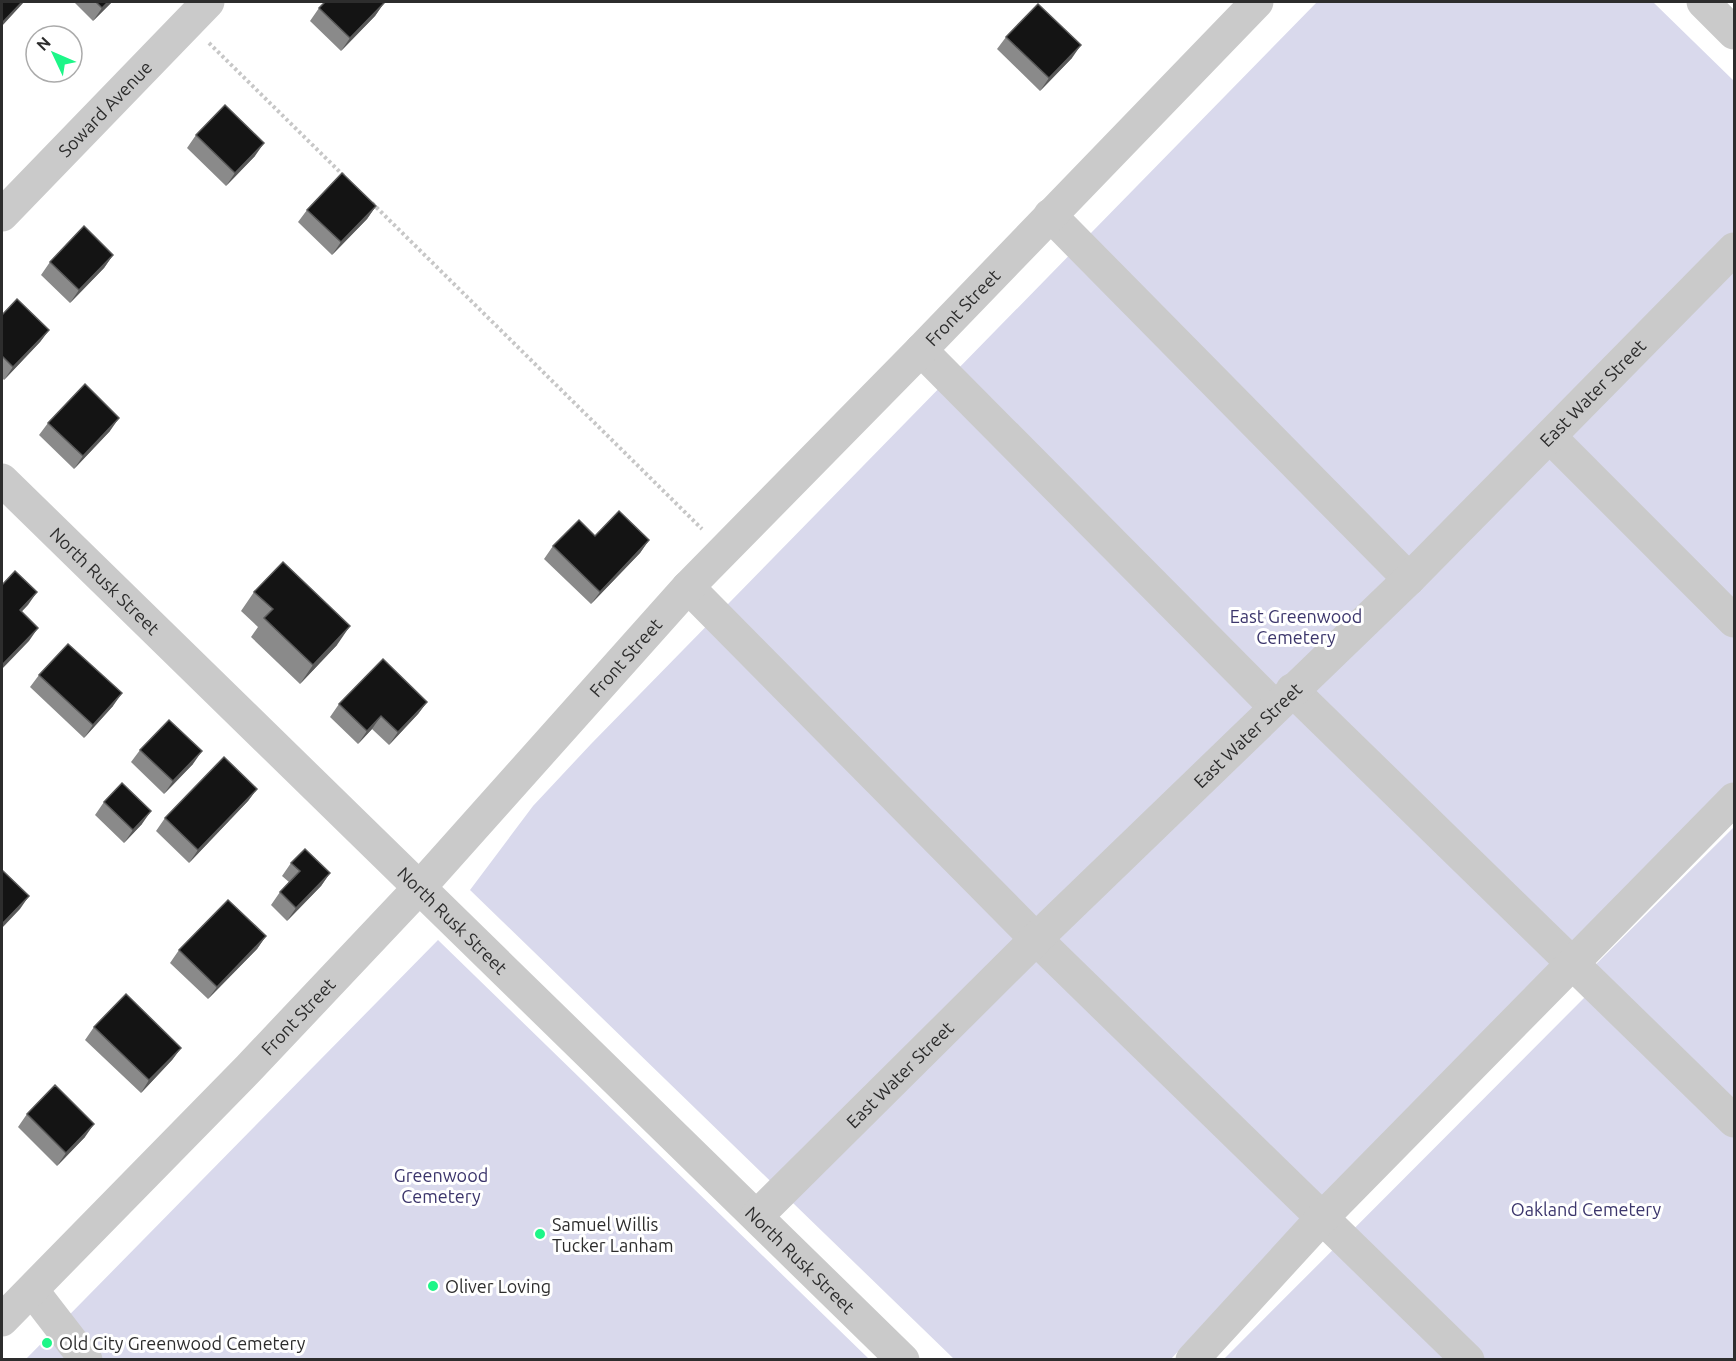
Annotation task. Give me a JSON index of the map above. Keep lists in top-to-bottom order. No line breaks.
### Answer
{"streets":{"street":["Soward Avenue","Front Street","East Water Street","North Rusk Street"]},"crossings":[["Front Street","North Rusk Street"],["East Water Street","North Rusk Street"]],"parks":["East Greenwood Cemetery","Greenwood Cemetery","Oakland Cemetery"],"places":["Samuel Willis Tucker Lanham","Oliver Loving","Old City Greenwood Cemetery"],"north":"top left"}
